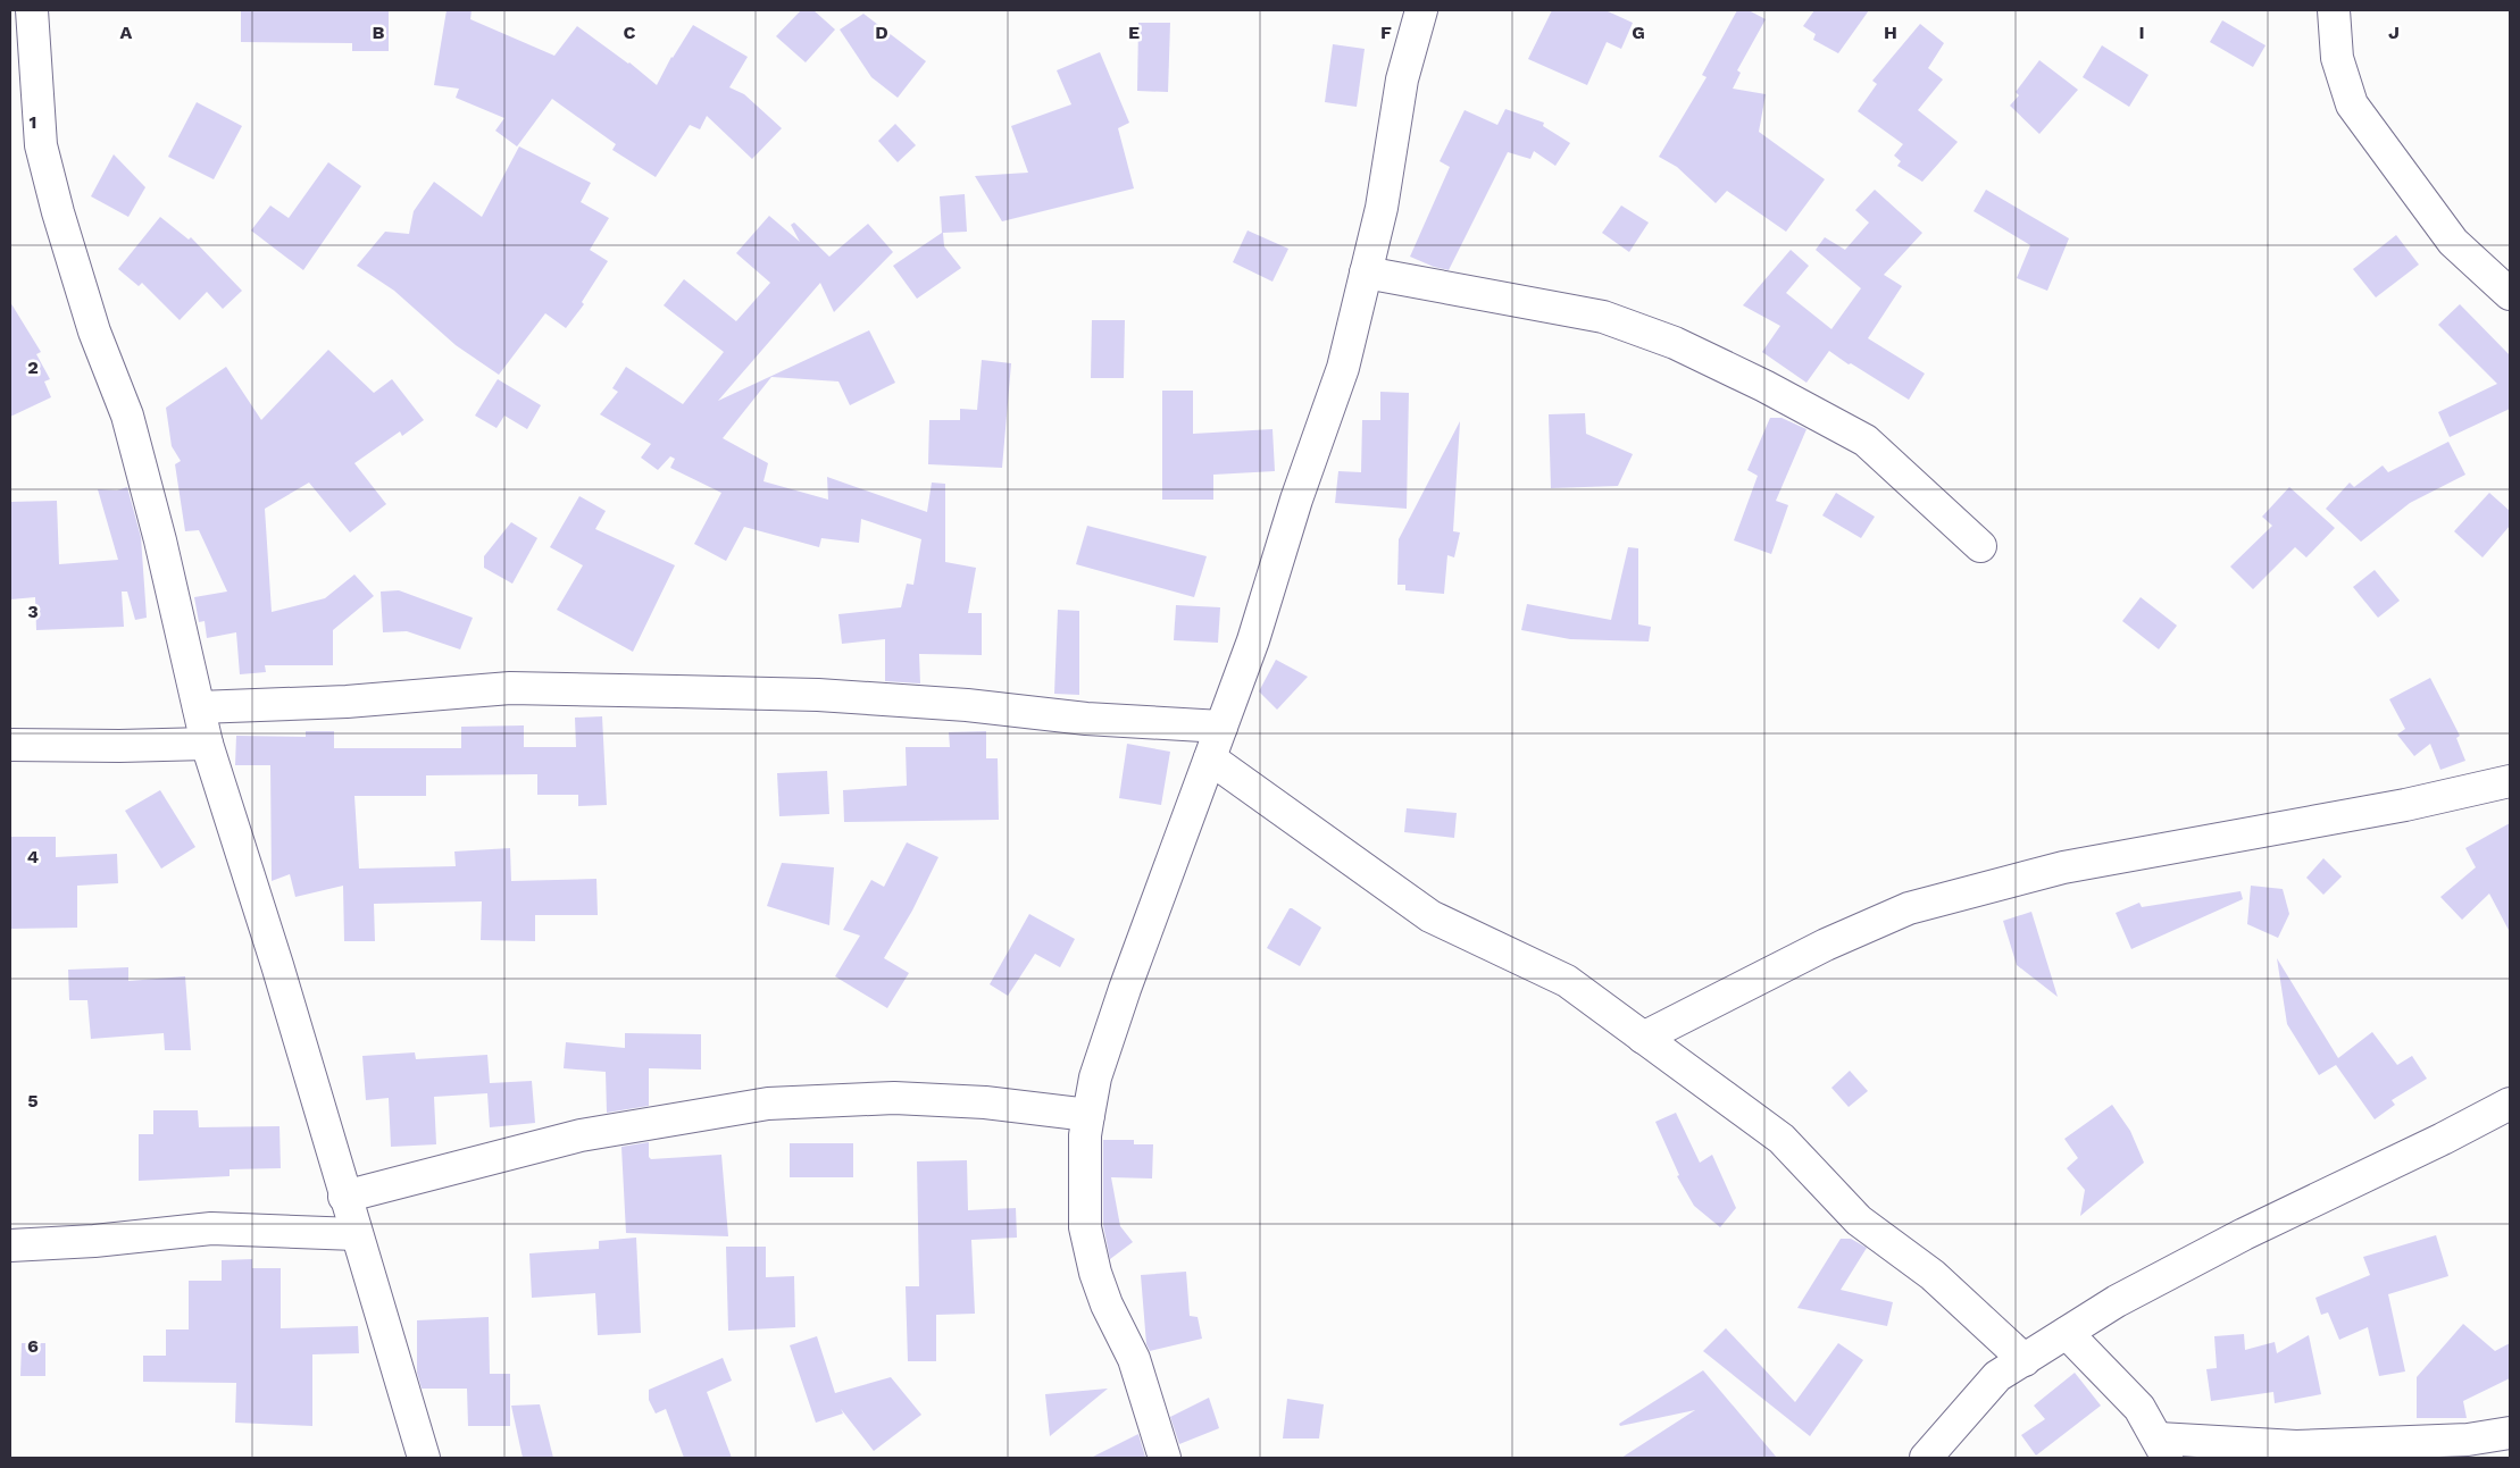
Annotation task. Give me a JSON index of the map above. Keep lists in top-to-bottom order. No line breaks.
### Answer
{"grid":{"columns":["A","B","C","D","E","F","G","H","I","J"],"rows":["1","2","3","4","5","6"]}}
